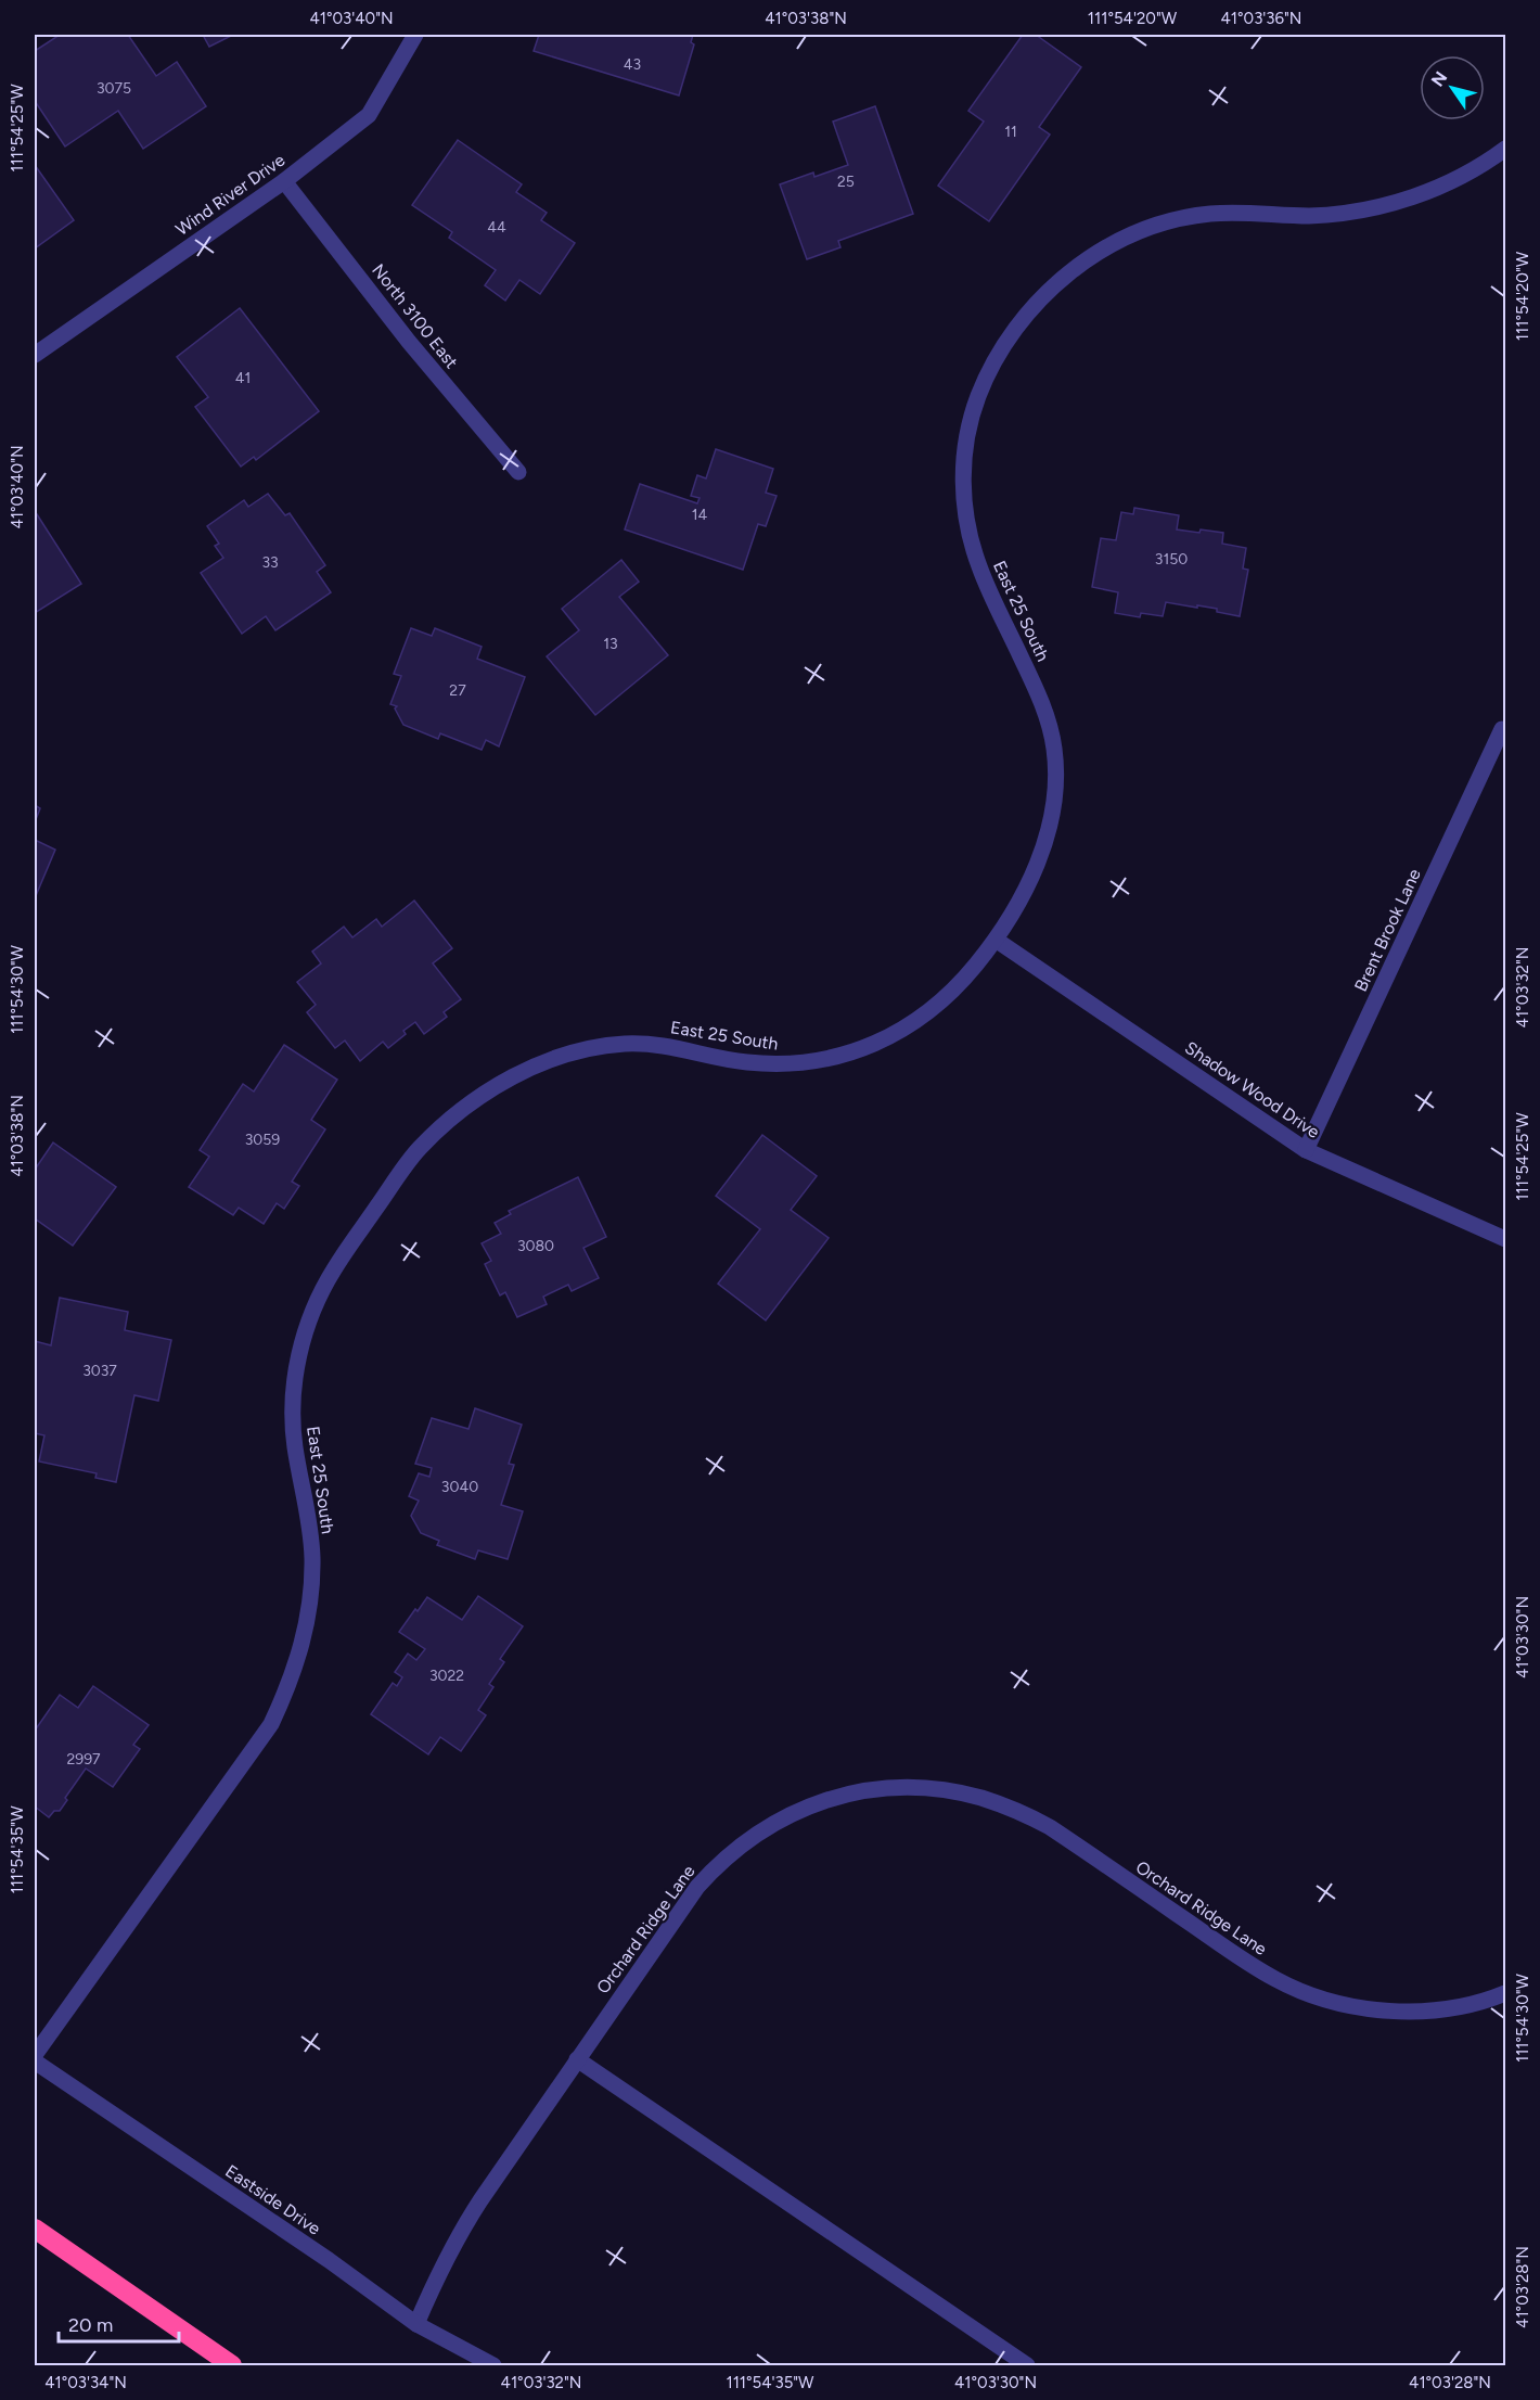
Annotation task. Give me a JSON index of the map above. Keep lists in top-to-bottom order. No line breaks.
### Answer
{"streets":{"street":["Wind River Drive","North 3100 East","East 25 South","Brent Brook Lane","Shadow Wood Drive","Orchard Ridge Lane","Eastside Drive"]},"crossings":[["Wind River Drive","North 3100 East"],["East 25 South","Shadow Wood Drive"],["Brent Brook Lane","Shadow Wood Drive"],["Orchard Ridge Lane","Eastside Drive"]],"house_numbers":["43","3075","11","25","44","41","14","3150","33","13","27","3059","3080","3037","3040","3022","2997"],"scale_bar":"20 m","north":"top left","coordinates":["41°03'40\"N","41°03'38\"N","111°54'20\"W","41°03'36\"N","111°54'25\"W","41°03'32\"N","111°54'30\"W","41°03'30\"N","111°54'35\"W","41°03'28\"N","41°03'34\"N"]}
